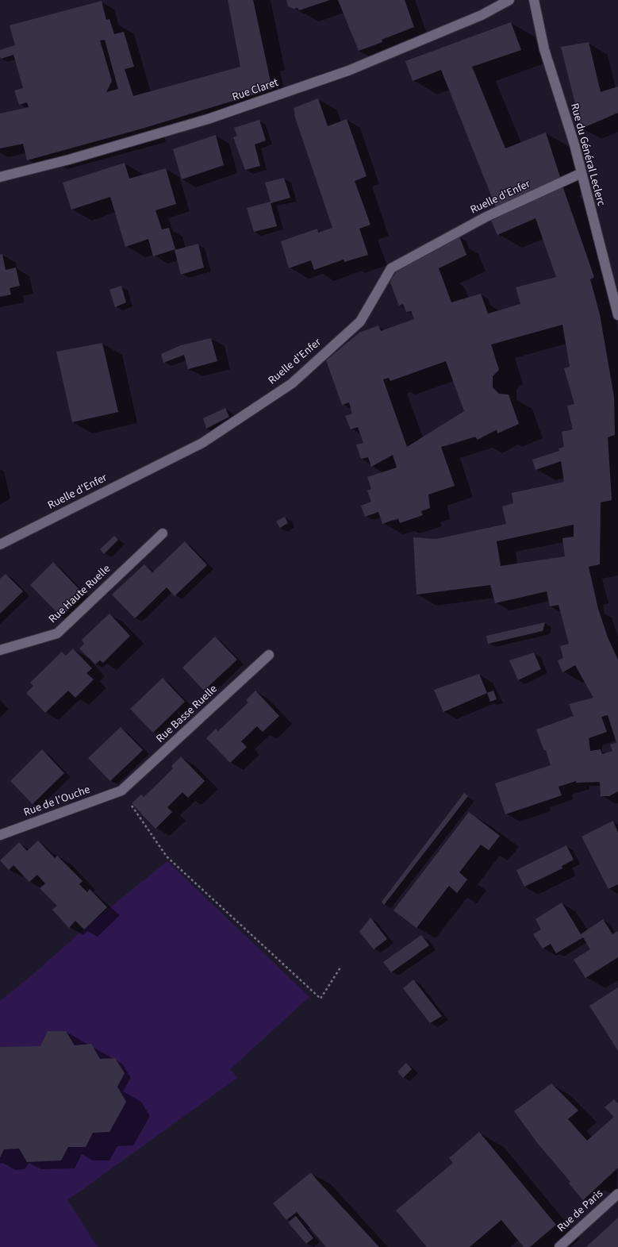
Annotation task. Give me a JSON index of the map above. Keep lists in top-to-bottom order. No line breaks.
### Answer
{"streets":{"street":["Rue Claret","Rue du Général Leclerc","Ruelle d'Enfer","Rue Haute Ruelle","Rue Basse Ruelle","Rue de l'Ouche","Rue de Paris"]},"crossings":[["Rue du Général Leclerc","Ruelle d'Enfer"],["Rue Basse Ruelle","Rue de l'Ouche"]]}
